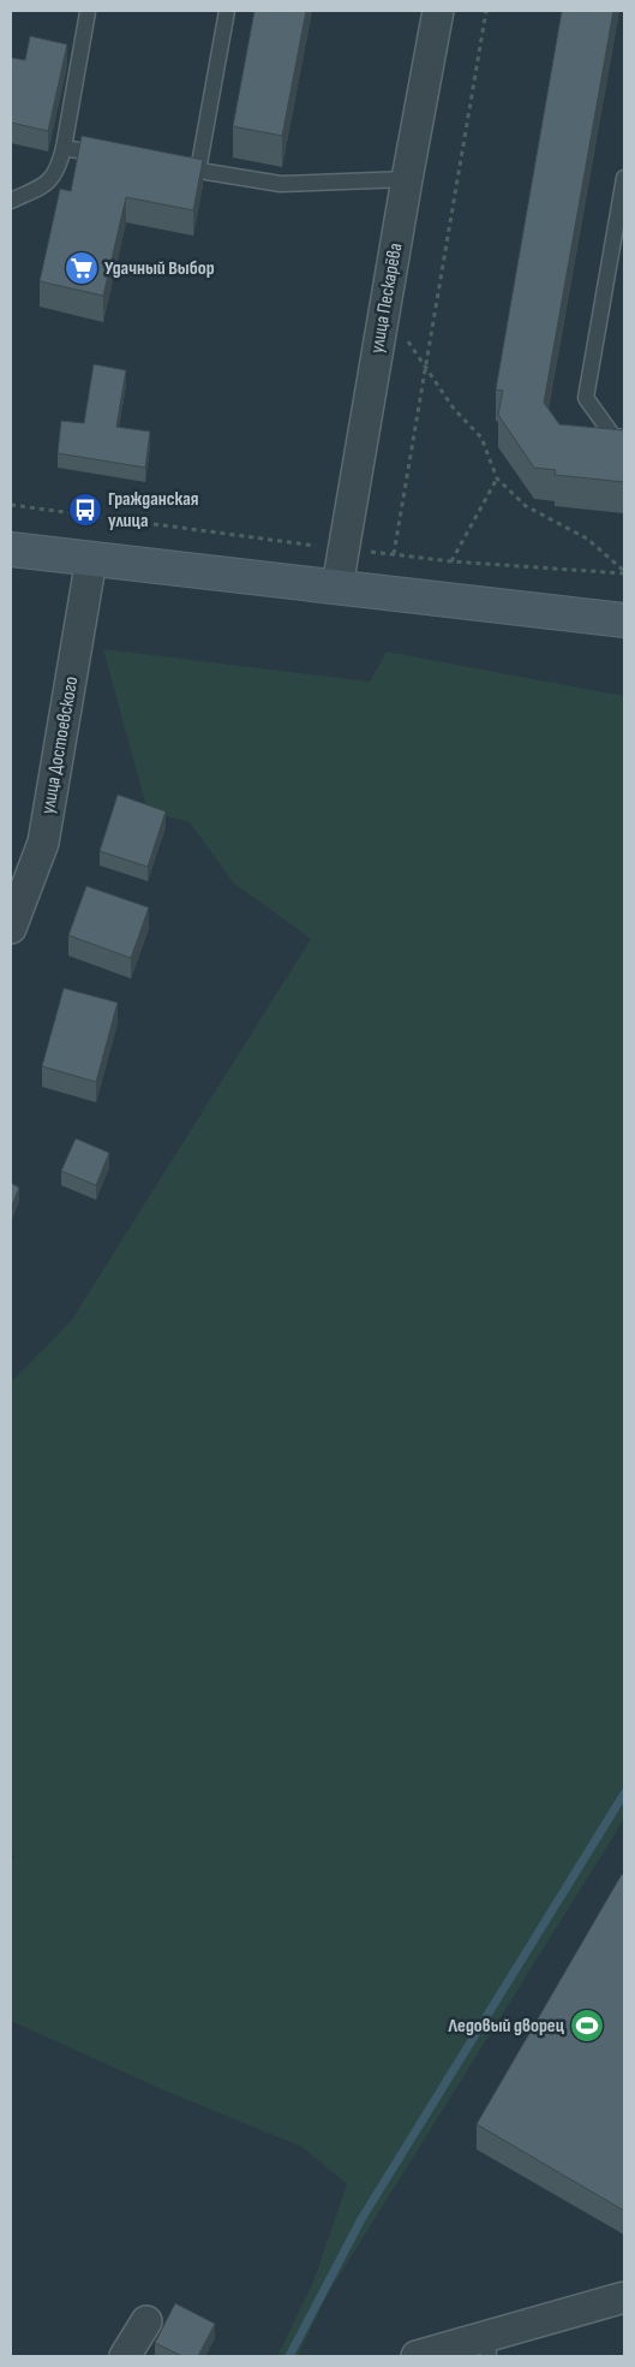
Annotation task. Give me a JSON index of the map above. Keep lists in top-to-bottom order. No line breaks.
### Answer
{"streets":{"street":["улица Пескарёва","улица Достоевского"]},"places":{"supermarket":["Удачный Выбор"],"bus stop":["Гражданская улица"],"sports":["Ледовый дворец"]}}
